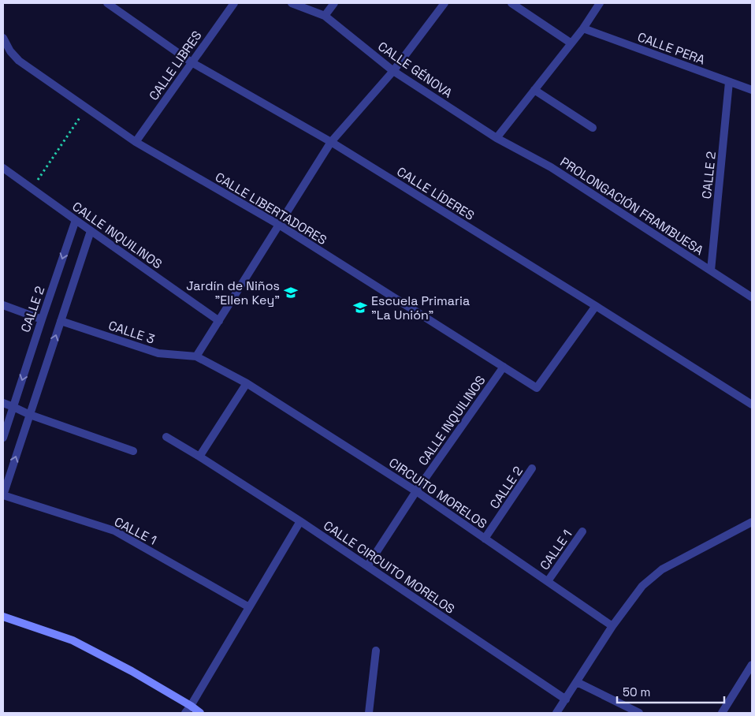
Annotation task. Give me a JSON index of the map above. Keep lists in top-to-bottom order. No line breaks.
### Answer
{"streets":{"street":["CALLE PERA","CALLE LIBRES","CALLE GÉNOVA","CALLE 2","CALLE LÍDERES","PROLONGACIÓN FRAMBUESA","CALLE LIBERTADORES","CALLE INQUILINOS","CALLE 3","CIRCUITO MORELOS","CALLE 1","CALLE CIRCUITO MORELOS"]},"crossings":[["CALLE PERA","CALLE 2"],["CALLE LIBRES","CALLE LÍDERES"],["CALLE LIBRES","CALLE LIBERTADORES"],["CALLE GÉNOVA","PROLONGACIÓN FRAMBUESA"],["CALLE 2","PROLONGACIÓN FRAMBUESA"],["CALLE 2","CALLE INQUILINOS"],["CALLE 2","CIRCUITO MORELOS"],["CALLE LÍDERES","CALLE LIBERTADORES"],["CALLE LIBERTADORES","CALLE INQUILINOS"],["CALLE INQUILINOS","CIRCUITO MORELOS"],["CALLE INQUILINOS","CALLE CIRCUITO MORELOS"],["CALLE 3","CIRCUITO MORELOS"],["CIRCUITO MORELOS","CALLE 1"]],"places":{"school or university":["Jardín de Niños \"Ellen Key\"","Escuela Primaria \"La Unión\""]},"scale_bar":"50 m"}
